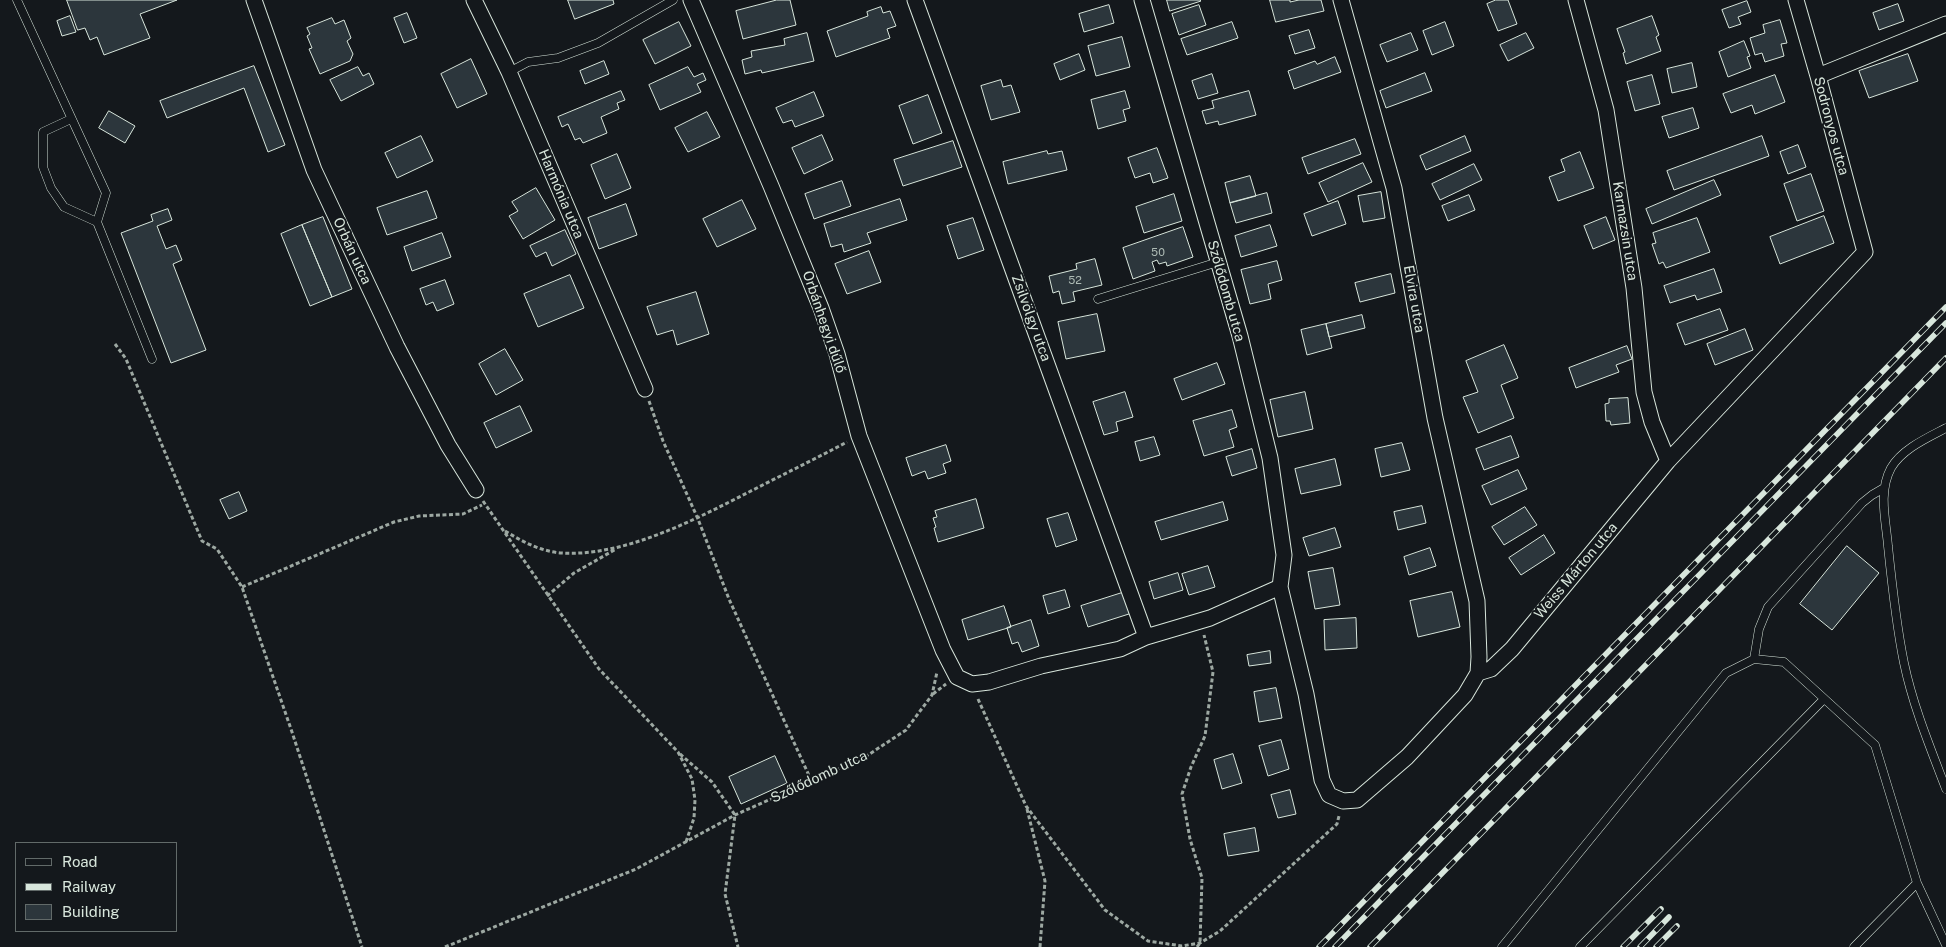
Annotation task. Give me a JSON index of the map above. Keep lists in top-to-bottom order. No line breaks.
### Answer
{"streets":{"street":["Sodronyos utca","Harmónia utca","Karmazsin utca","Orbán utca","Szőlődomb utca","Elvira utca","Zsilvölgy utca","Orbánhegyi dűlő","Weiss Márton utca"]},"crossings":[["Sodronyos utca","Weiss Márton utca"],["Karmazsin utca","Weiss Márton utca"],["Szőlődomb utca","Orbánhegyi dűlő"],["Elvira utca","Weiss Márton utca"]],"house_numbers":["50","52"],"legend":["Road","Railway","Building"]}
